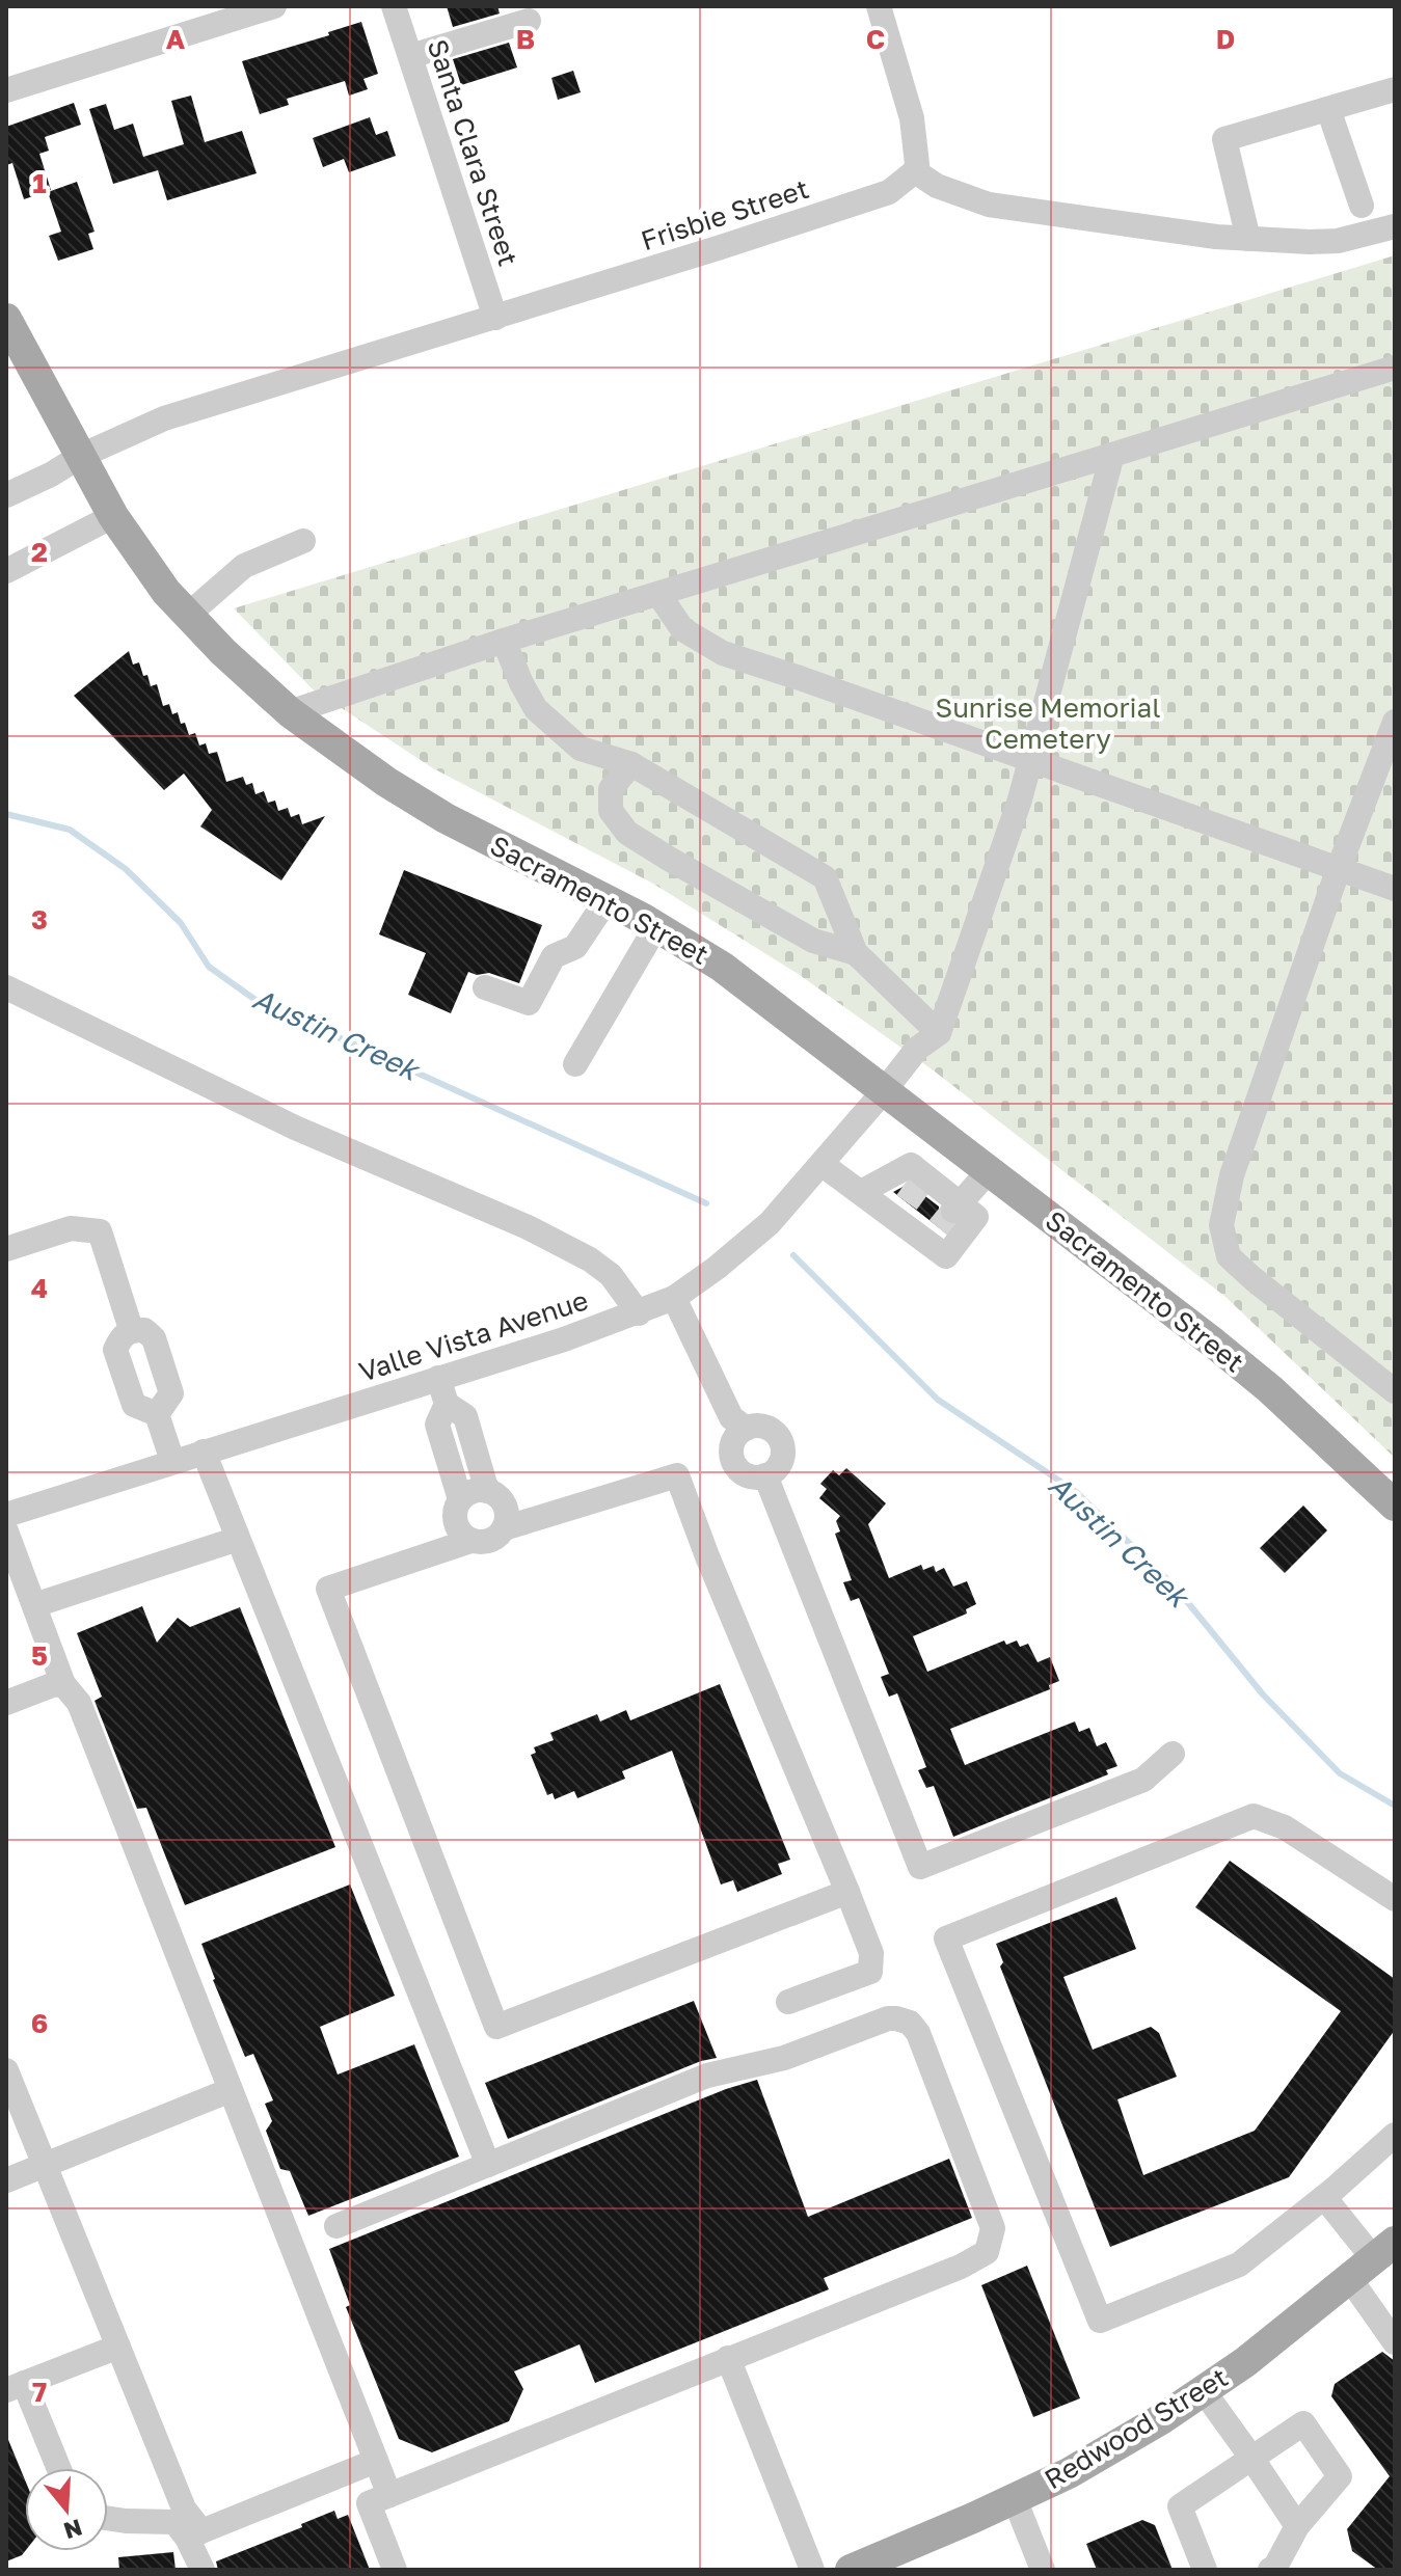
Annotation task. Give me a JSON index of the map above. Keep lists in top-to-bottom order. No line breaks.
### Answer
{"streets":{"main road":["Sacramento Street","Redwood Street"],"street":["Santa Clara Street","Frisbie Street","Valle Vista Avenue"]},"crossings":[["Santa Clara Street","Frisbie Street"],["Frisbie Street","Sacramento Street"],["Sacramento Street","Valle Vista Avenue"]],"water":["Austin Creek"],"parks":["Sunrise Memorial Cemetery"],"north":"bottom","grid":{"columns":["A","B","C","D"],"rows":["1","2","3","4","5","6","7"]}}
